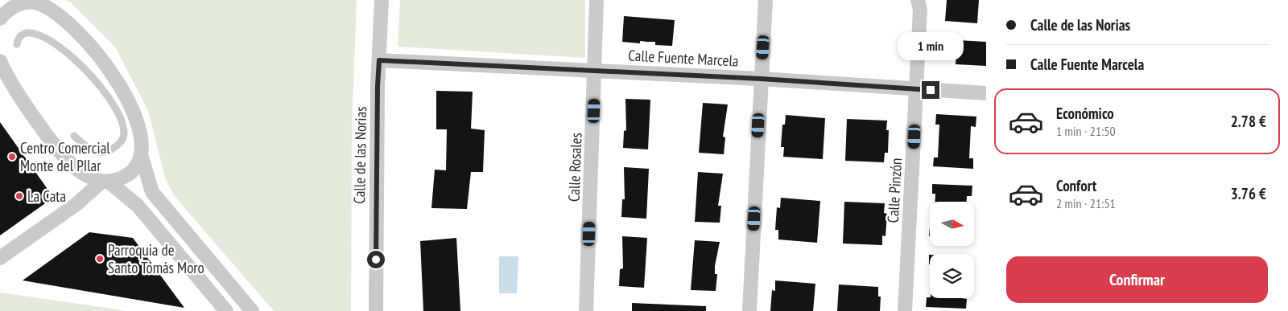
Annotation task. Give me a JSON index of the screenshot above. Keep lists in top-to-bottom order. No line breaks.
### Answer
{"streets":{"street":["Calle Fuente Marcela","Calle de las Norias","Calle Rosales","Calle Pinzón"]},"crossings":[["Calle Fuente Marcela","Calle de las Norias"],["Calle Fuente Marcela","Calle Rosales"],["Calle Fuente Marcela","Calle Pinzón"]],"places":["Centro Comercial Monte del PIlar","La Cata","Parroquia de Santo Tomás Moro"],"north":"right","page":{"banner":["Calle de las Norias","Calle Fuente Marcela"],"bubble":"1 min","list":[{"name":"Económico","note":"1 min · 21:50","value":"2.78 €"},{"name":"Confort","note":"2 min · 21:51","value":"3.76 €"}],"buttons":"Confirmar"}}
